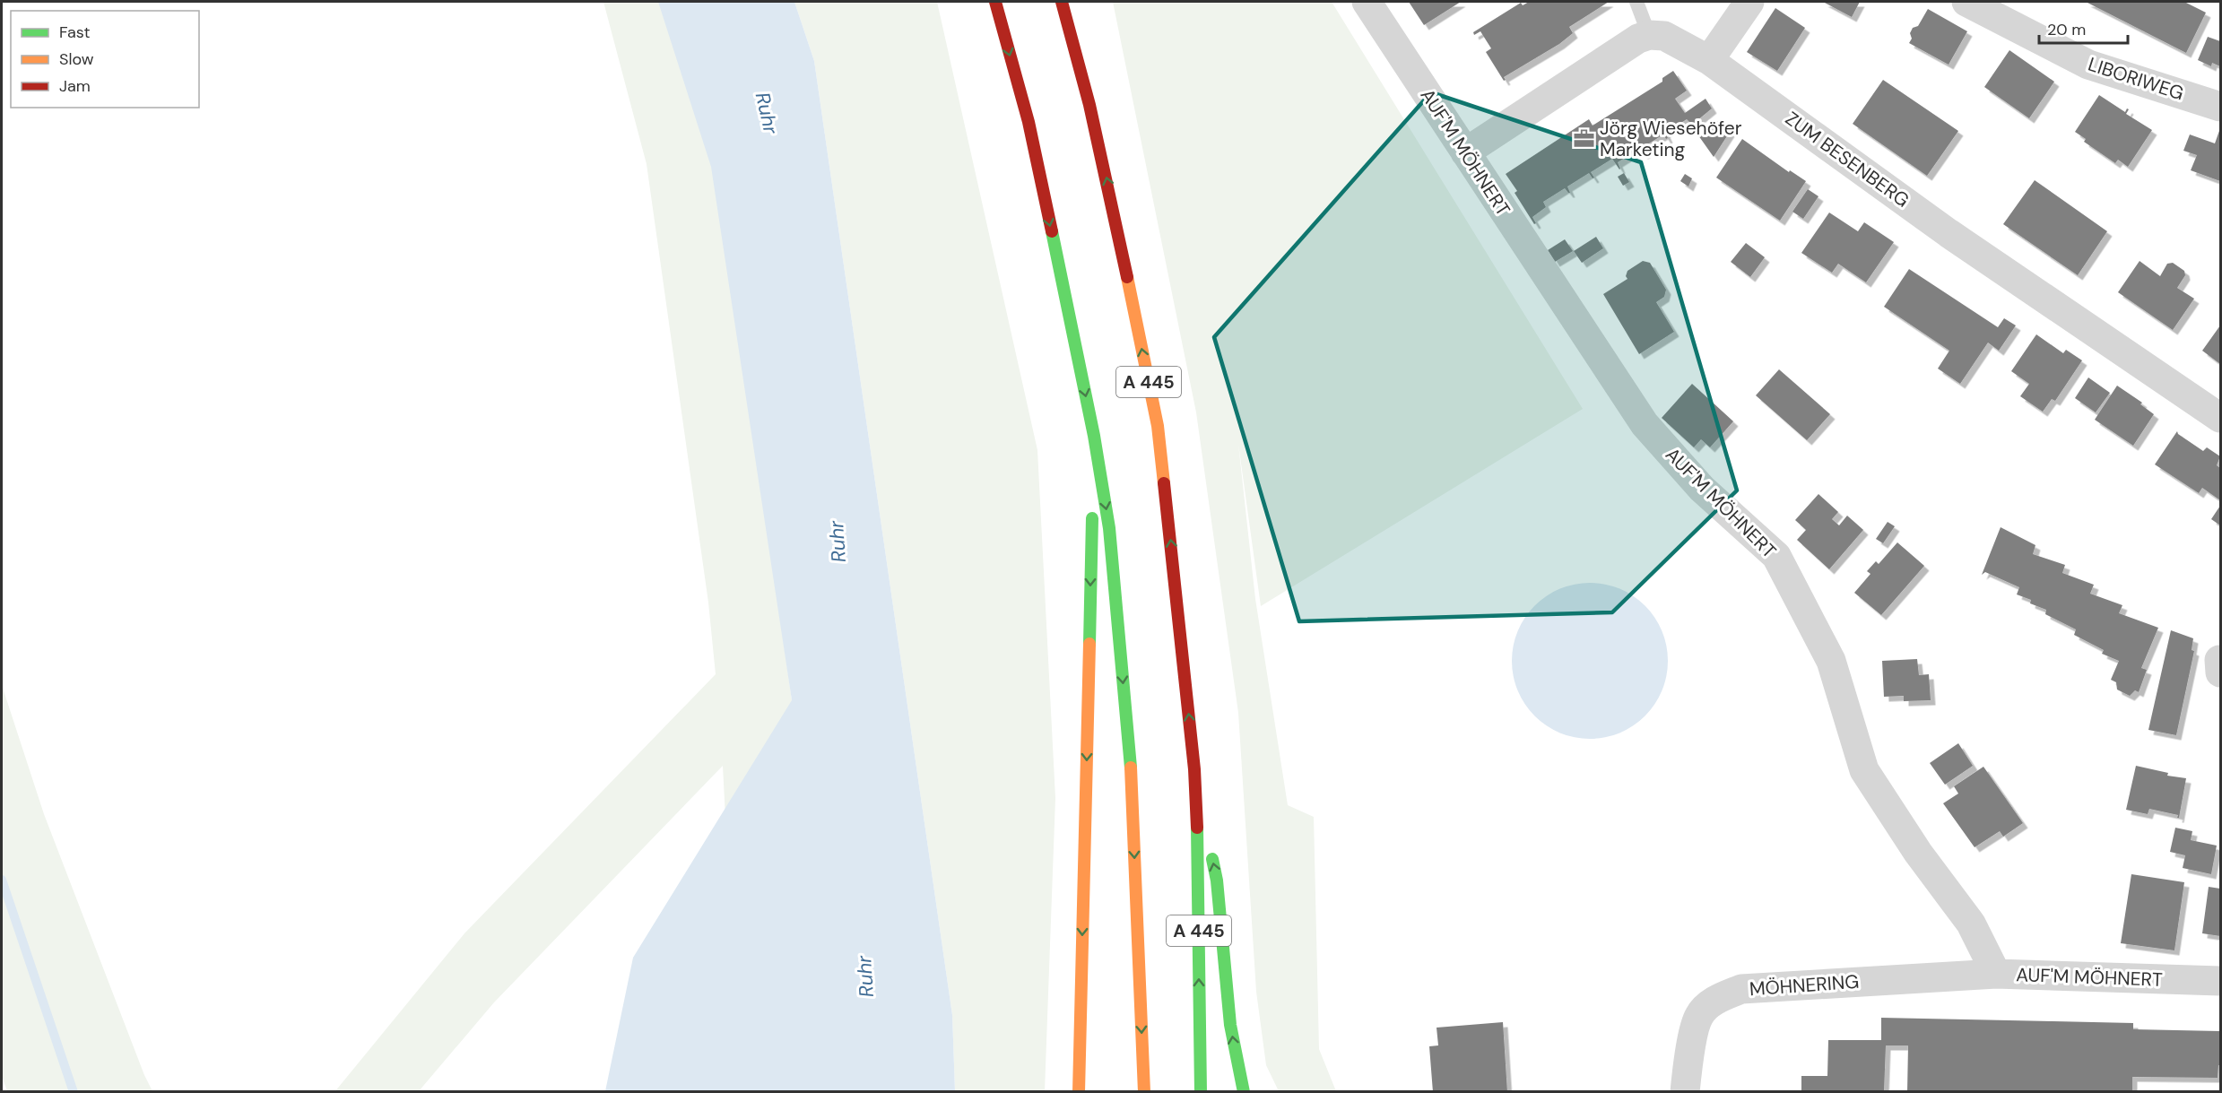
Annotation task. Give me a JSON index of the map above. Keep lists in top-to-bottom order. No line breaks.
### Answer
{"streets":{"highway":["A 445"],"street":["LIBORIWEG","AUF'M MÖHNERT","ZUM BESENBERG","MÖHNERING"]},"crossings":[["AUF'M MÖHNERT","MÖHNERING"]],"water":["Ruhr"],"places":{"office":["Jörg Wiesehöfer Marketing"]},"legend":["Fast","Slow","Jam"],"scale_bar":"20 m"}
